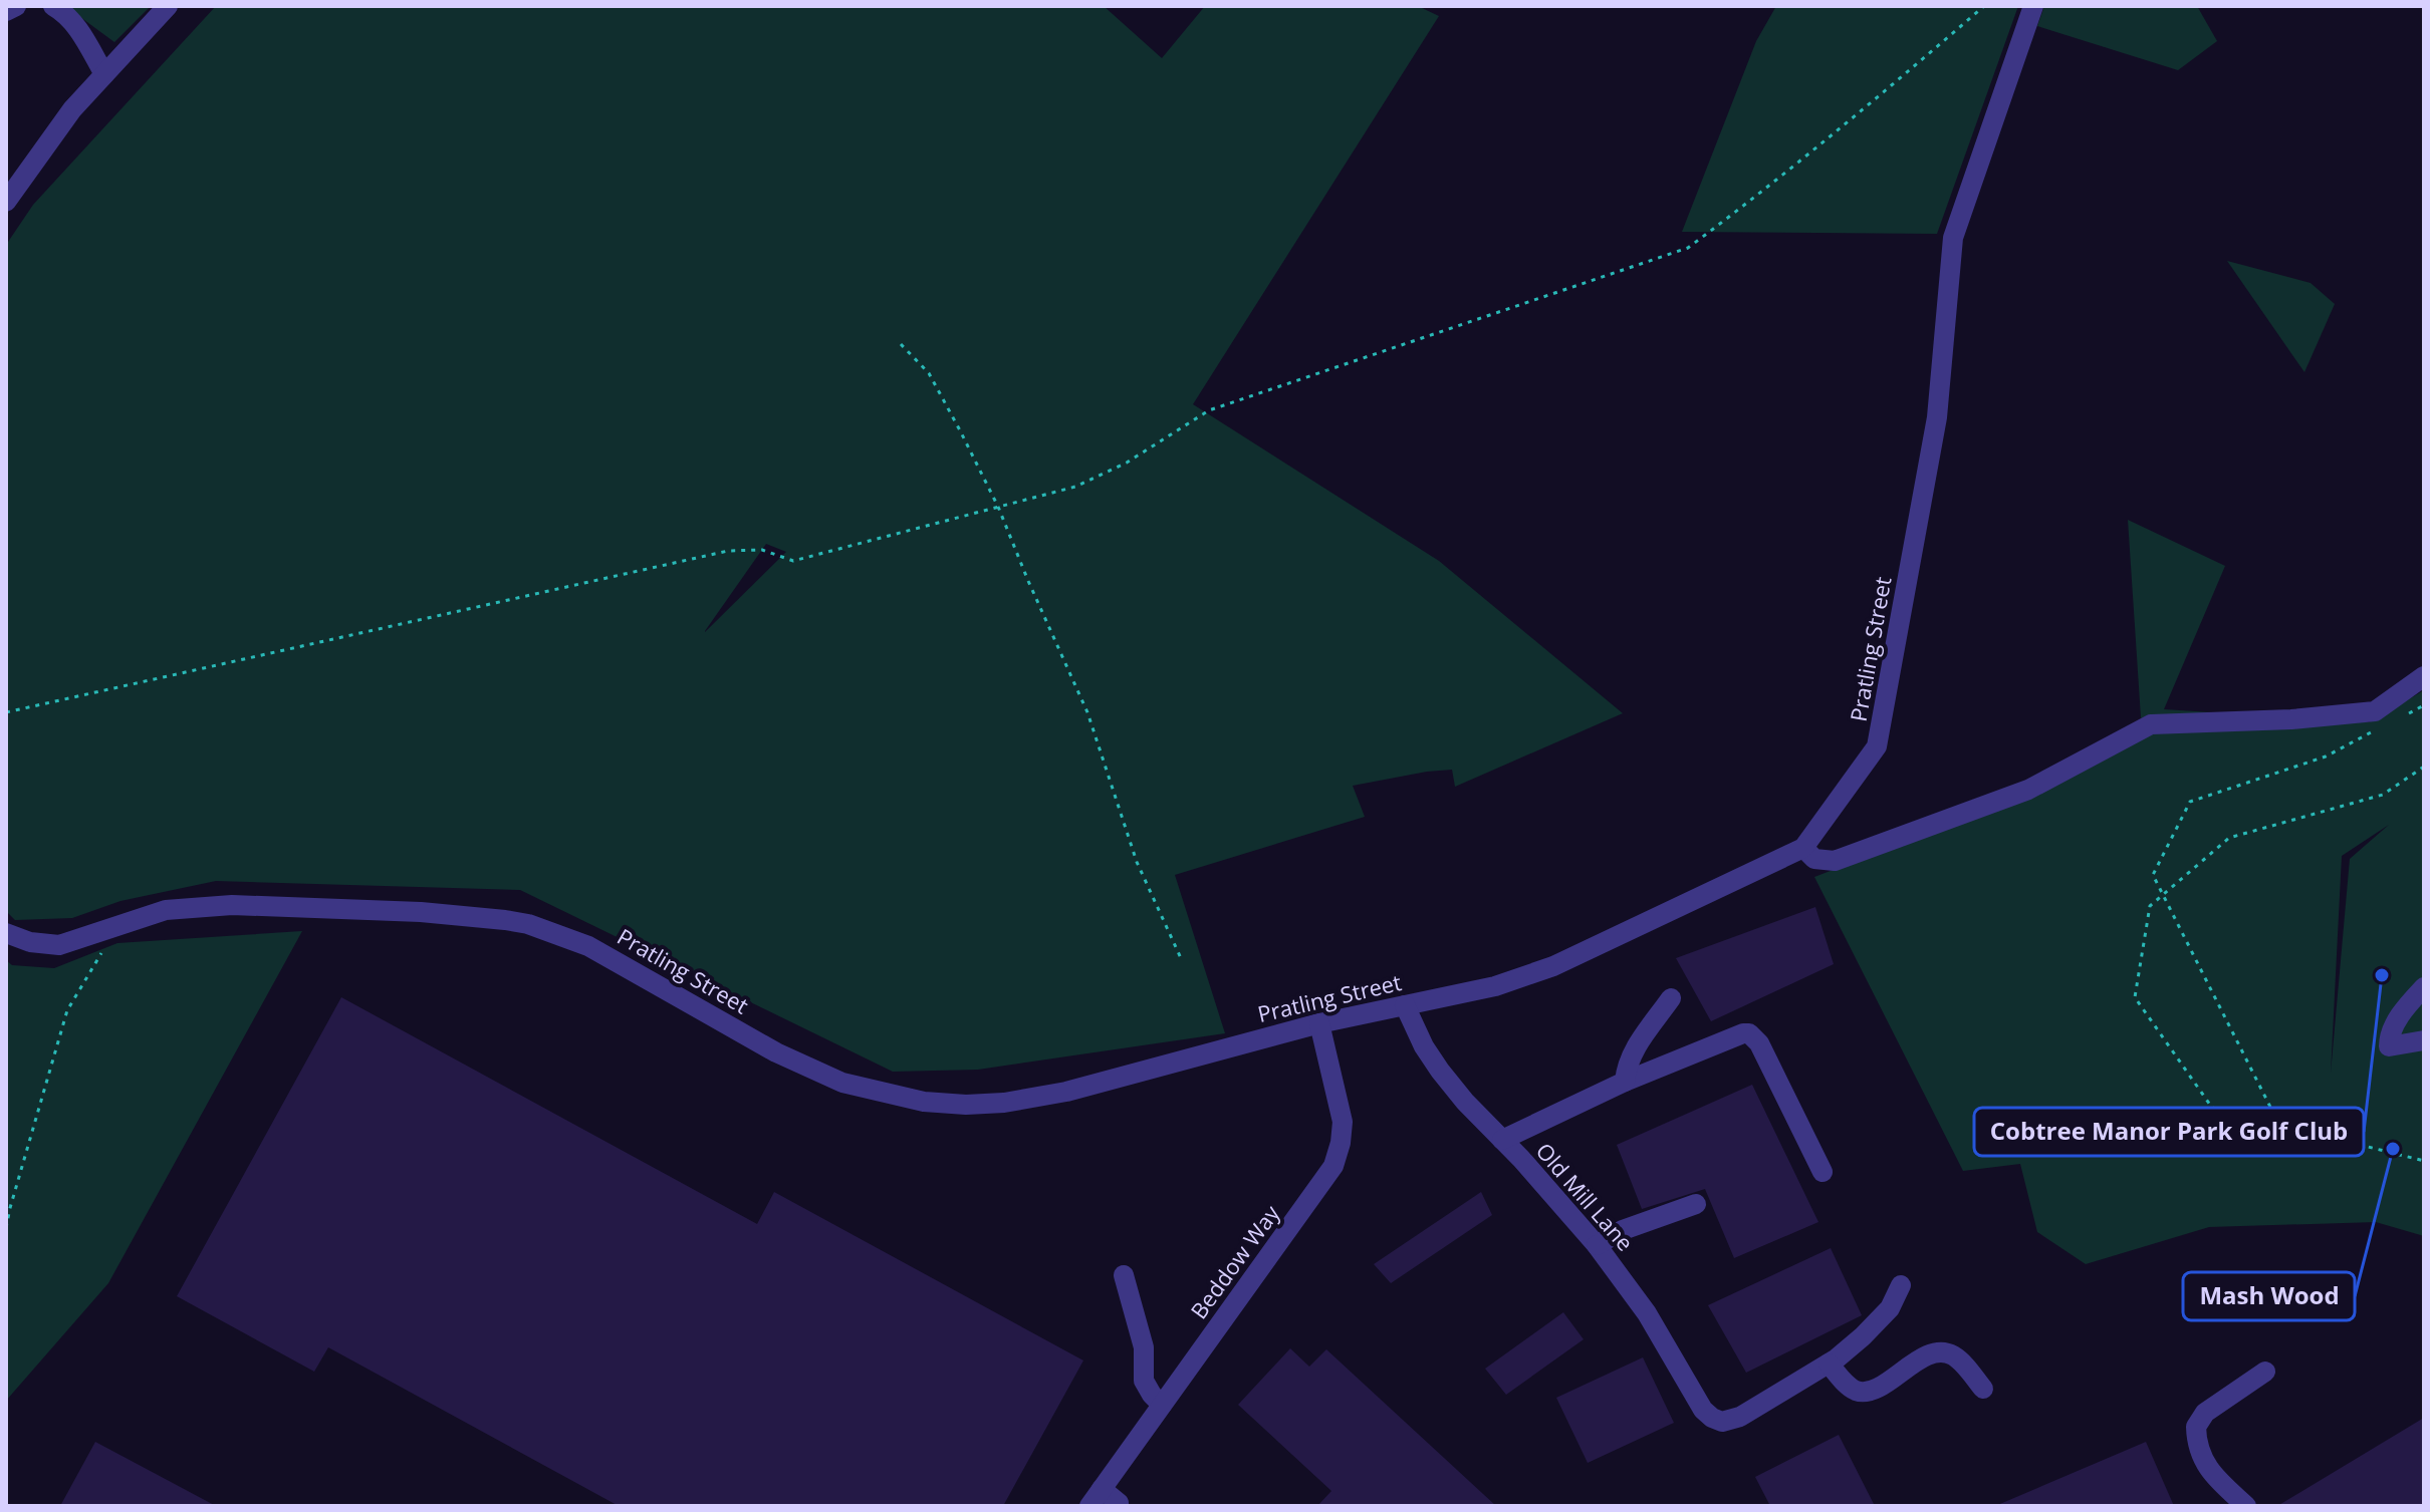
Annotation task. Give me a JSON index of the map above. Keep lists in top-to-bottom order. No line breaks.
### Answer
{"streets":{"street":["Pratling Street","Old Mill Lane","Beddow Way"]},"crossings":[["Pratling Street","Old Mill Lane"],["Pratling Street","Beddow Way"]],"places":["Cobtree Manor Park Golf Club","Mash Wood"]}
